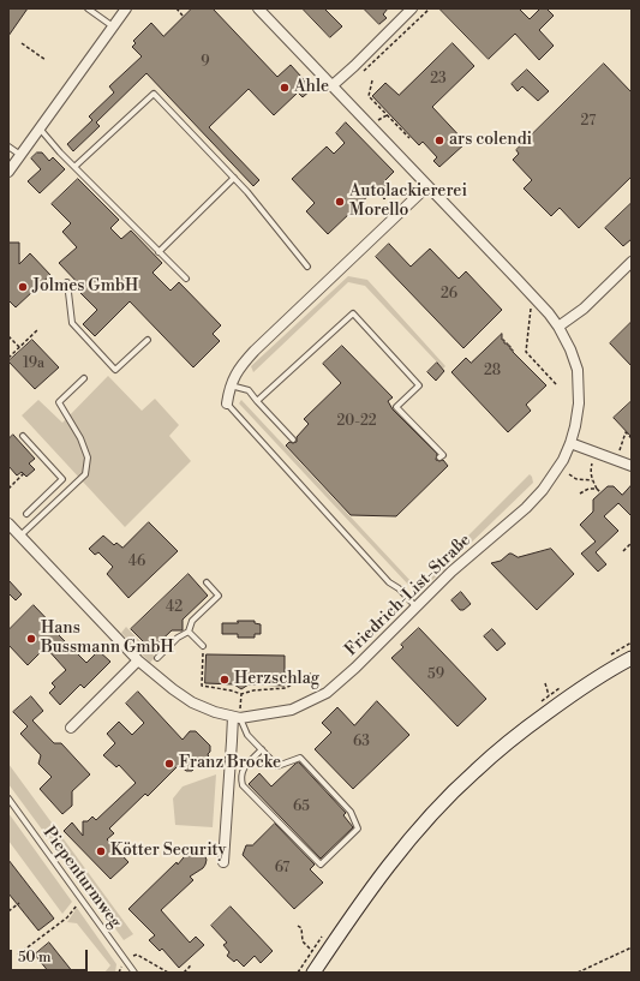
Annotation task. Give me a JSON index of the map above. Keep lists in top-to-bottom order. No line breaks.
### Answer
{"streets":{"street":["Friedrich-List-Straße"],"lane":["Piepenturmweg"]},"places":["Ahle","ars colendi","Autolackiererei Morello","Jolmes GmbH","Hans Bussmann GmbH","Herzschlag","Franz Brocke","Kötter Security"],"house_numbers":["9","23","27","26","19a","28","20-22","46","42","59","63","65","67"],"scale_bar":"50 m"}
